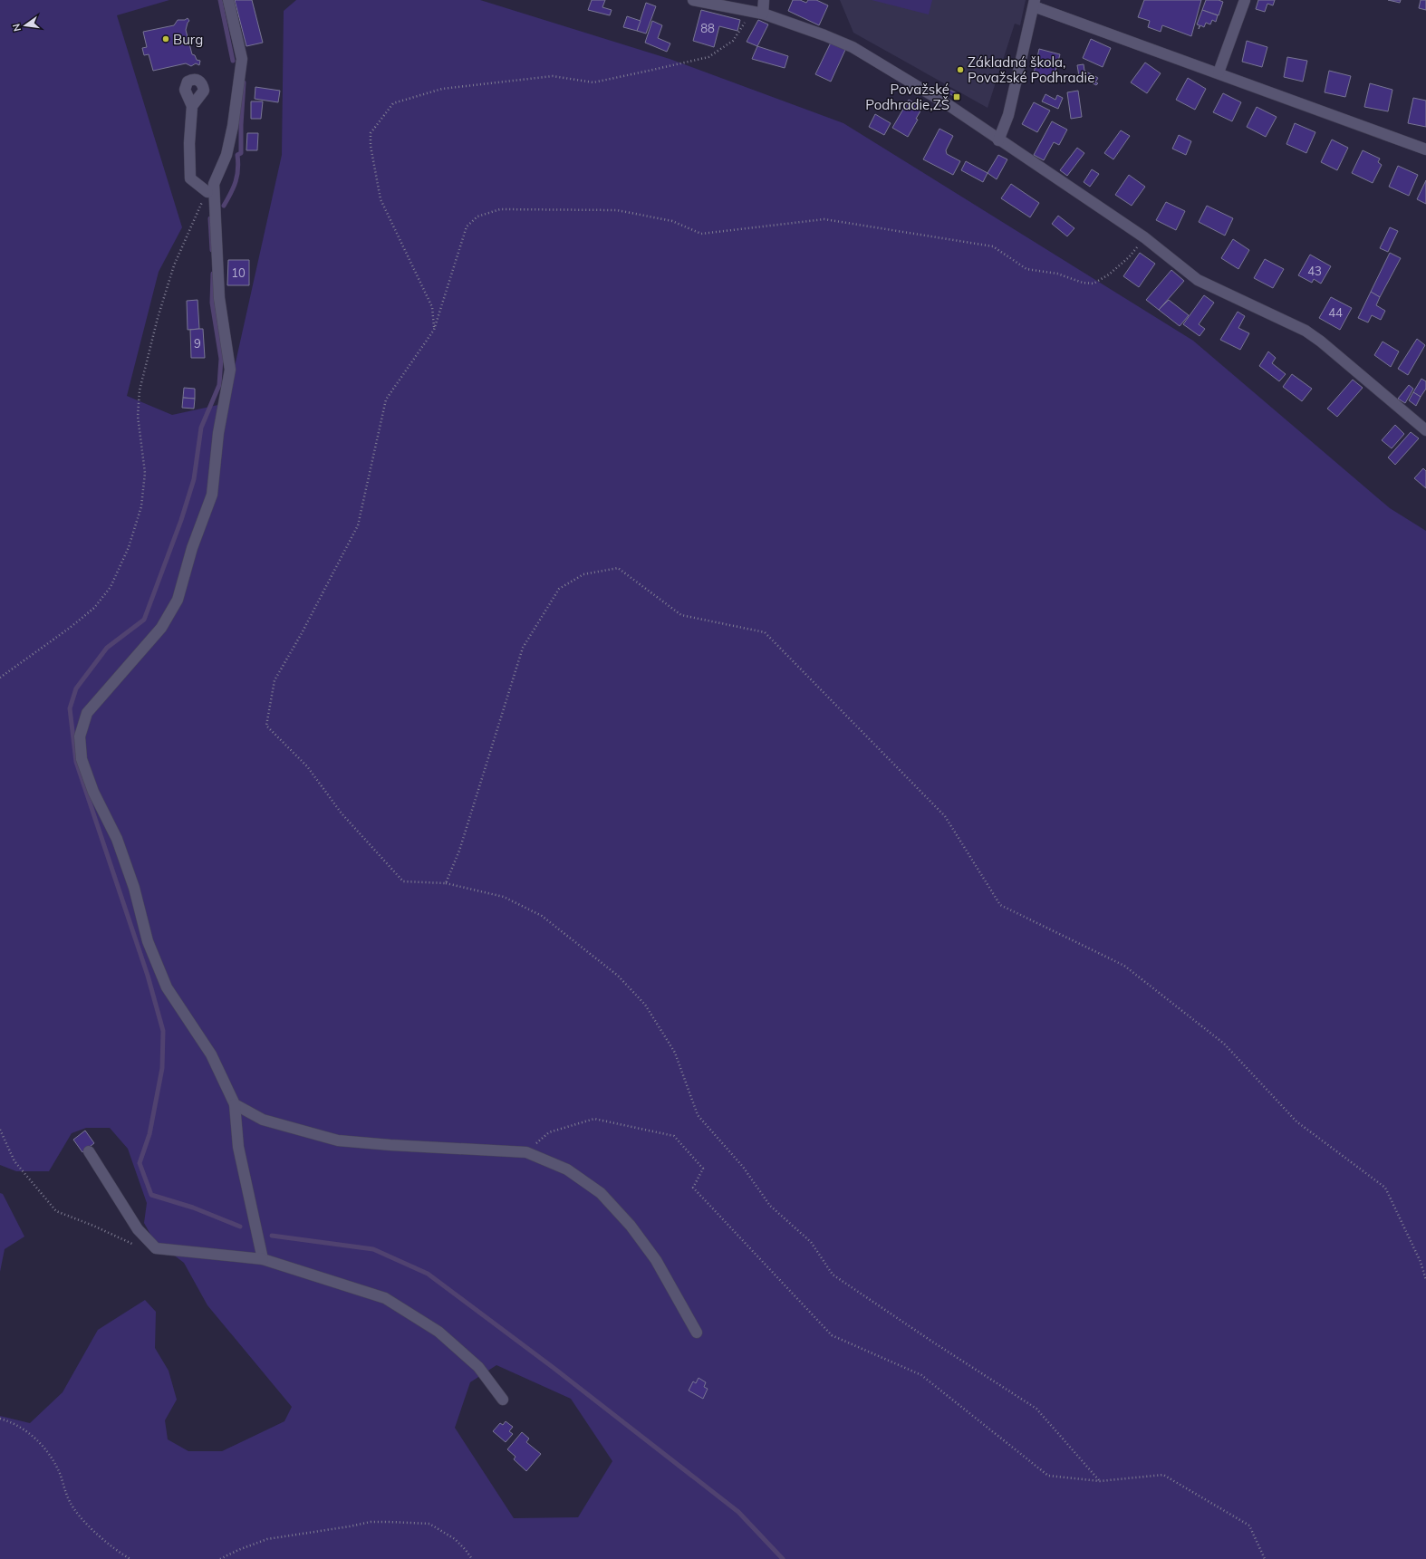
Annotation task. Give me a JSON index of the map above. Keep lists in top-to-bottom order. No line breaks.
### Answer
{"places":{"other":["Burg","Základná škola, Považské Podhradie"],"transit":["Považské Podhradie,ZŠ"]},"house_numbers":["88","43","10","44","9"],"north":"left"}
